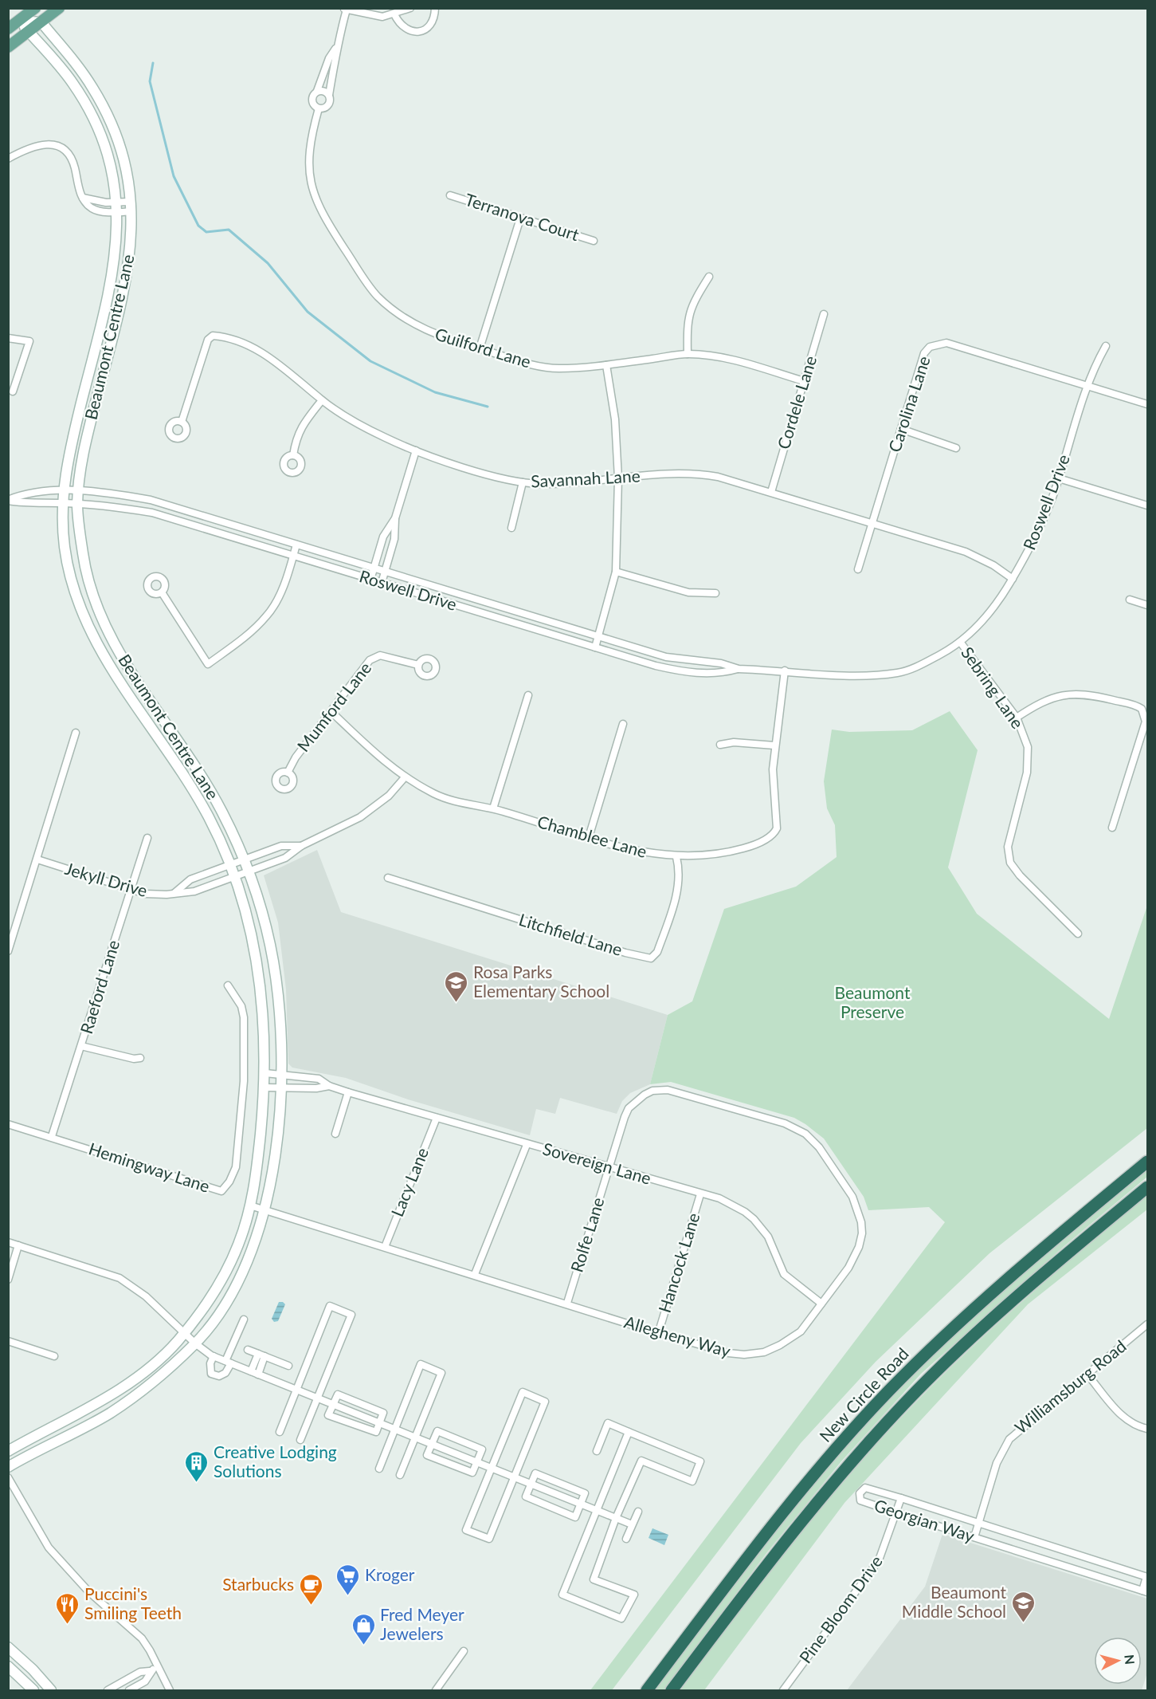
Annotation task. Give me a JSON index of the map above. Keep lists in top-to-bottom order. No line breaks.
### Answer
{"streets":{"highway":["New Circle Road"],"street":["Terranova Court","Beaumont Centre Lane","Guilford Lane","Cordele Lane","Carolina Lane","Savannah Lane","Roswell Drive","Sebring Lane","Mumford Lane","Chamblee Lane","Jekyll Drive","Litchfield Lane","Raeford Lane","Sovereign Lane","Hemingway Lane","Lacy Lane","Rolfe Lane","Hancock Lane","Allegheny Way","Williamsburg Road","Georgian Way","Pine Bloom Drive"]},"crossings":[["Beaumont Centre Lane","Roswell Drive"],["Beaumont Centre Lane","Jekyll Drive"],["Beaumont Centre Lane","Sovereign Lane"],["Beaumont Centre Lane","Allegheny Way"],["Guilford Lane","Cordele Lane"],["Cordele Lane","Savannah Lane"],["Carolina Lane","Savannah Lane"],["Carolina Lane","Roswell Drive"],["Savannah Lane","Roswell Drive"],["Roswell Drive","Sebring Lane"],["Roswell Drive","Chamblee Lane"],["Mumford Lane","Chamblee Lane"],["Chamblee Lane","Jekyll Drive"],["Chamblee Lane","Litchfield Lane"],["Jekyll Drive","Raeford Lane"],["Raeford Lane","Hemingway Lane"],["Sovereign Lane","Lacy Lane"],["Sovereign Lane","Rolfe Lane"],["Sovereign Lane","Hancock Lane"],["Sovereign Lane","Allegheny Way"],["Lacy Lane","Allegheny Way"],["Rolfe Lane","Allegheny Way"],["Hancock Lane","Allegheny Way"],["Williamsburg Road","Georgian Way"],["Georgian Way","Pine Bloom Drive"]],"parks":["Beaumont Preserve"],"places":{"school or university":["Rosa Parks Elementary School","Beaumont Middle School"],"building":["Creative Lodging Solutions"],"supermarket":["Kroger"],"cafe":["Starbucks"],"restaurant":["Puccini's Smiling Teeth"],"shop":["Fred Meyer Jewelers"]},"north":"right"}
